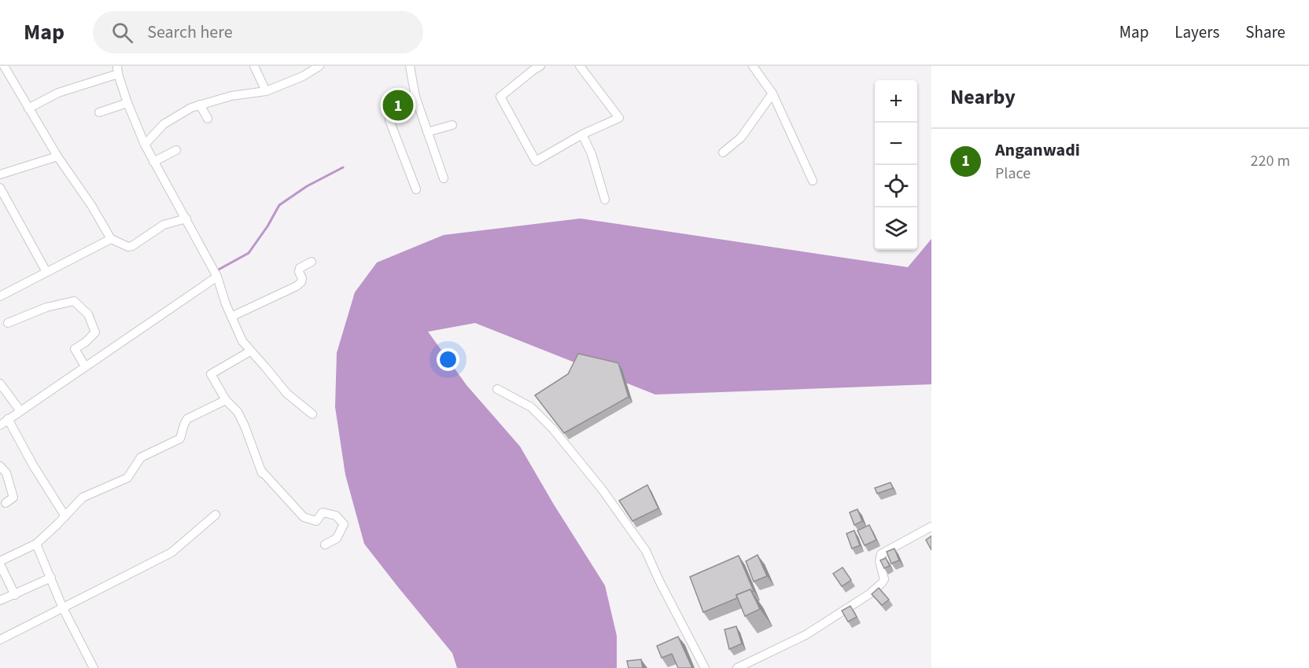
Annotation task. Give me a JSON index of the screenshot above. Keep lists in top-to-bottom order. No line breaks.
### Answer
{"page":{"header":"Map","search":"Search here","nav":["Map","Layers","Share"],"heading":"Nearby","map_buttons":["+","−"],"pins":"1","list":[{"mark":"1","name":"Anganwadi","note":"Place","value":"220 m"}]}}
